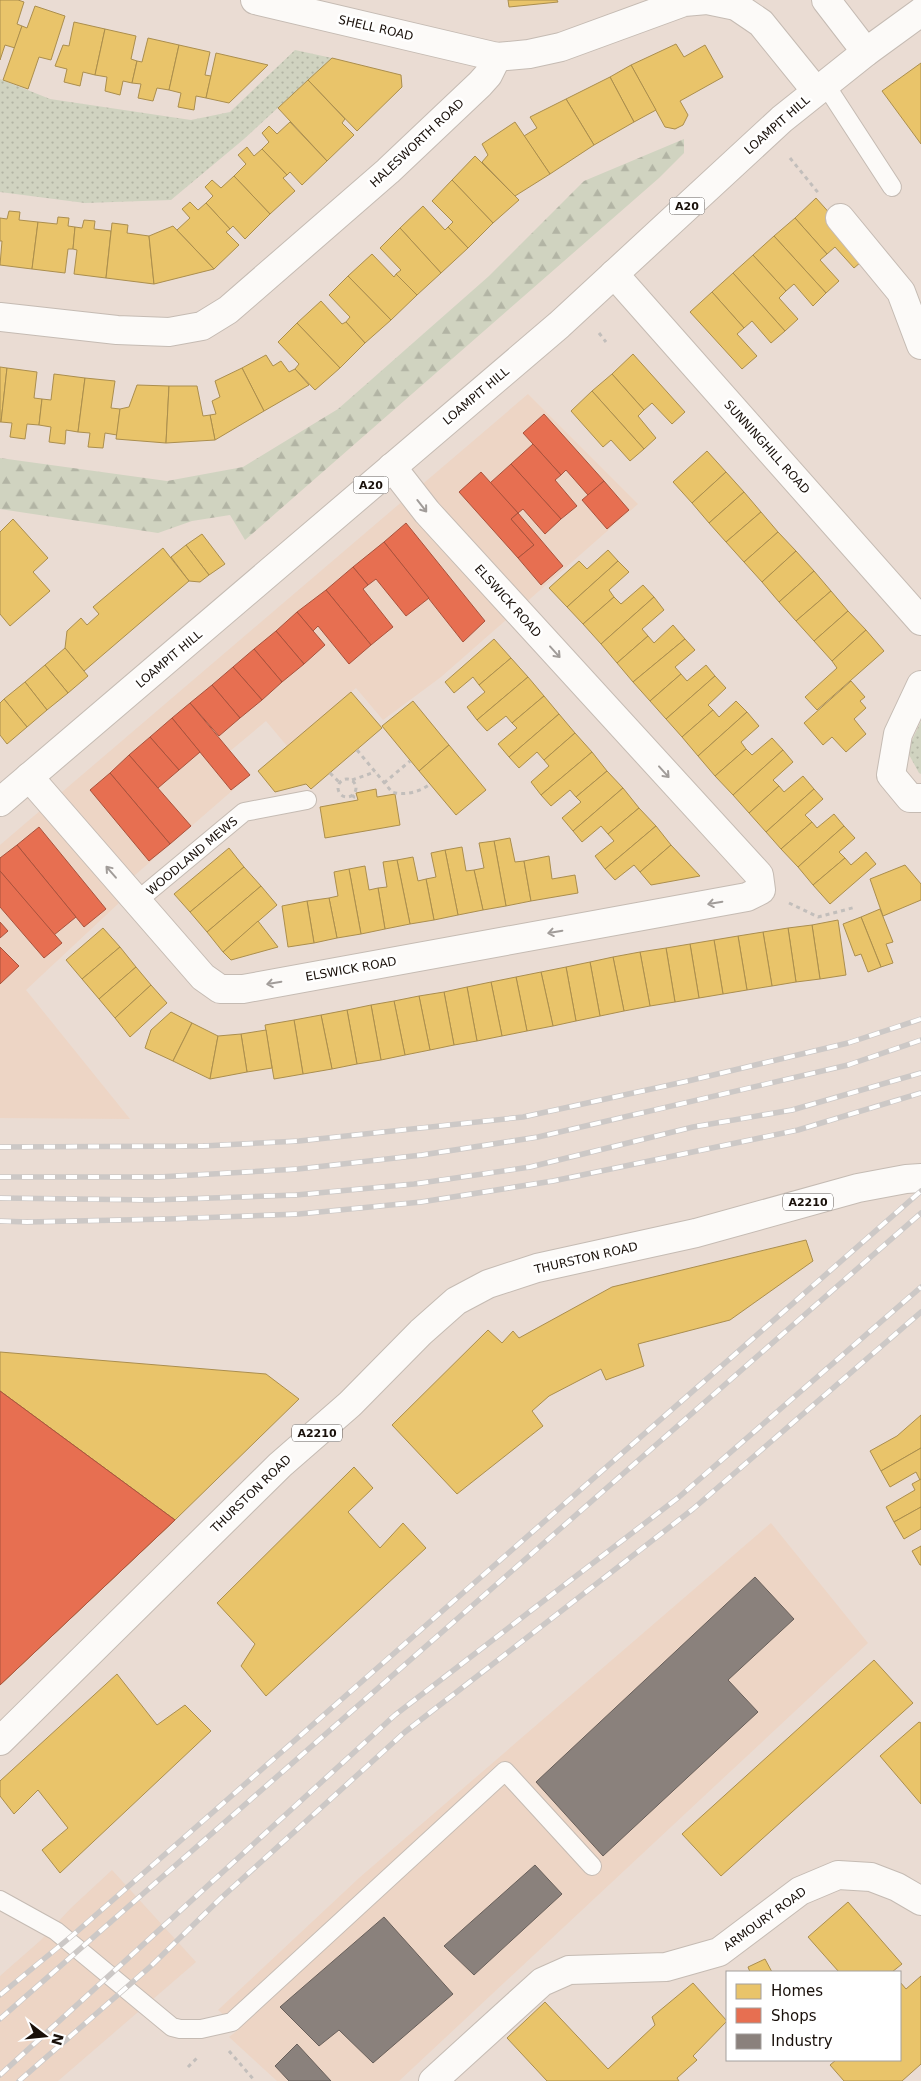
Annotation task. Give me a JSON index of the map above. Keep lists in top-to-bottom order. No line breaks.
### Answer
{"streets":{"main road":["SHELL ROAD","LOAMPIT HILL","HALESWORTH ROAD","A20","SUNNINGHILL ROAD","ELSWICK ROAD","A2210","THURSTON ROAD","ARMOURY ROAD"],"lane":["WOODLAND MEWS"]},"crossings":[["SHELL ROAD","HALESWORTH ROAD"],["LOAMPIT HILL","A20"],["LOAMPIT HILL","SUNNINGHILL ROAD"],["LOAMPIT HILL","ELSWICK ROAD"],["A20","ELSWICK ROAD"],["ELSWICK ROAD","WOODLAND MEWS"]],"legend":["Homes","Shops","Industry"],"north":"right"}
